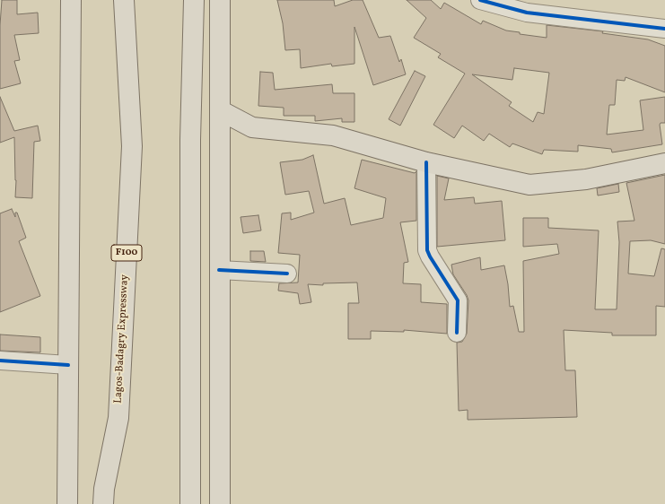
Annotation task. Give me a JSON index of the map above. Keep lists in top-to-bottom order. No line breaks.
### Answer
{"streets":{"main road":["F100","Lagos-Badagry Expressway"]}}
